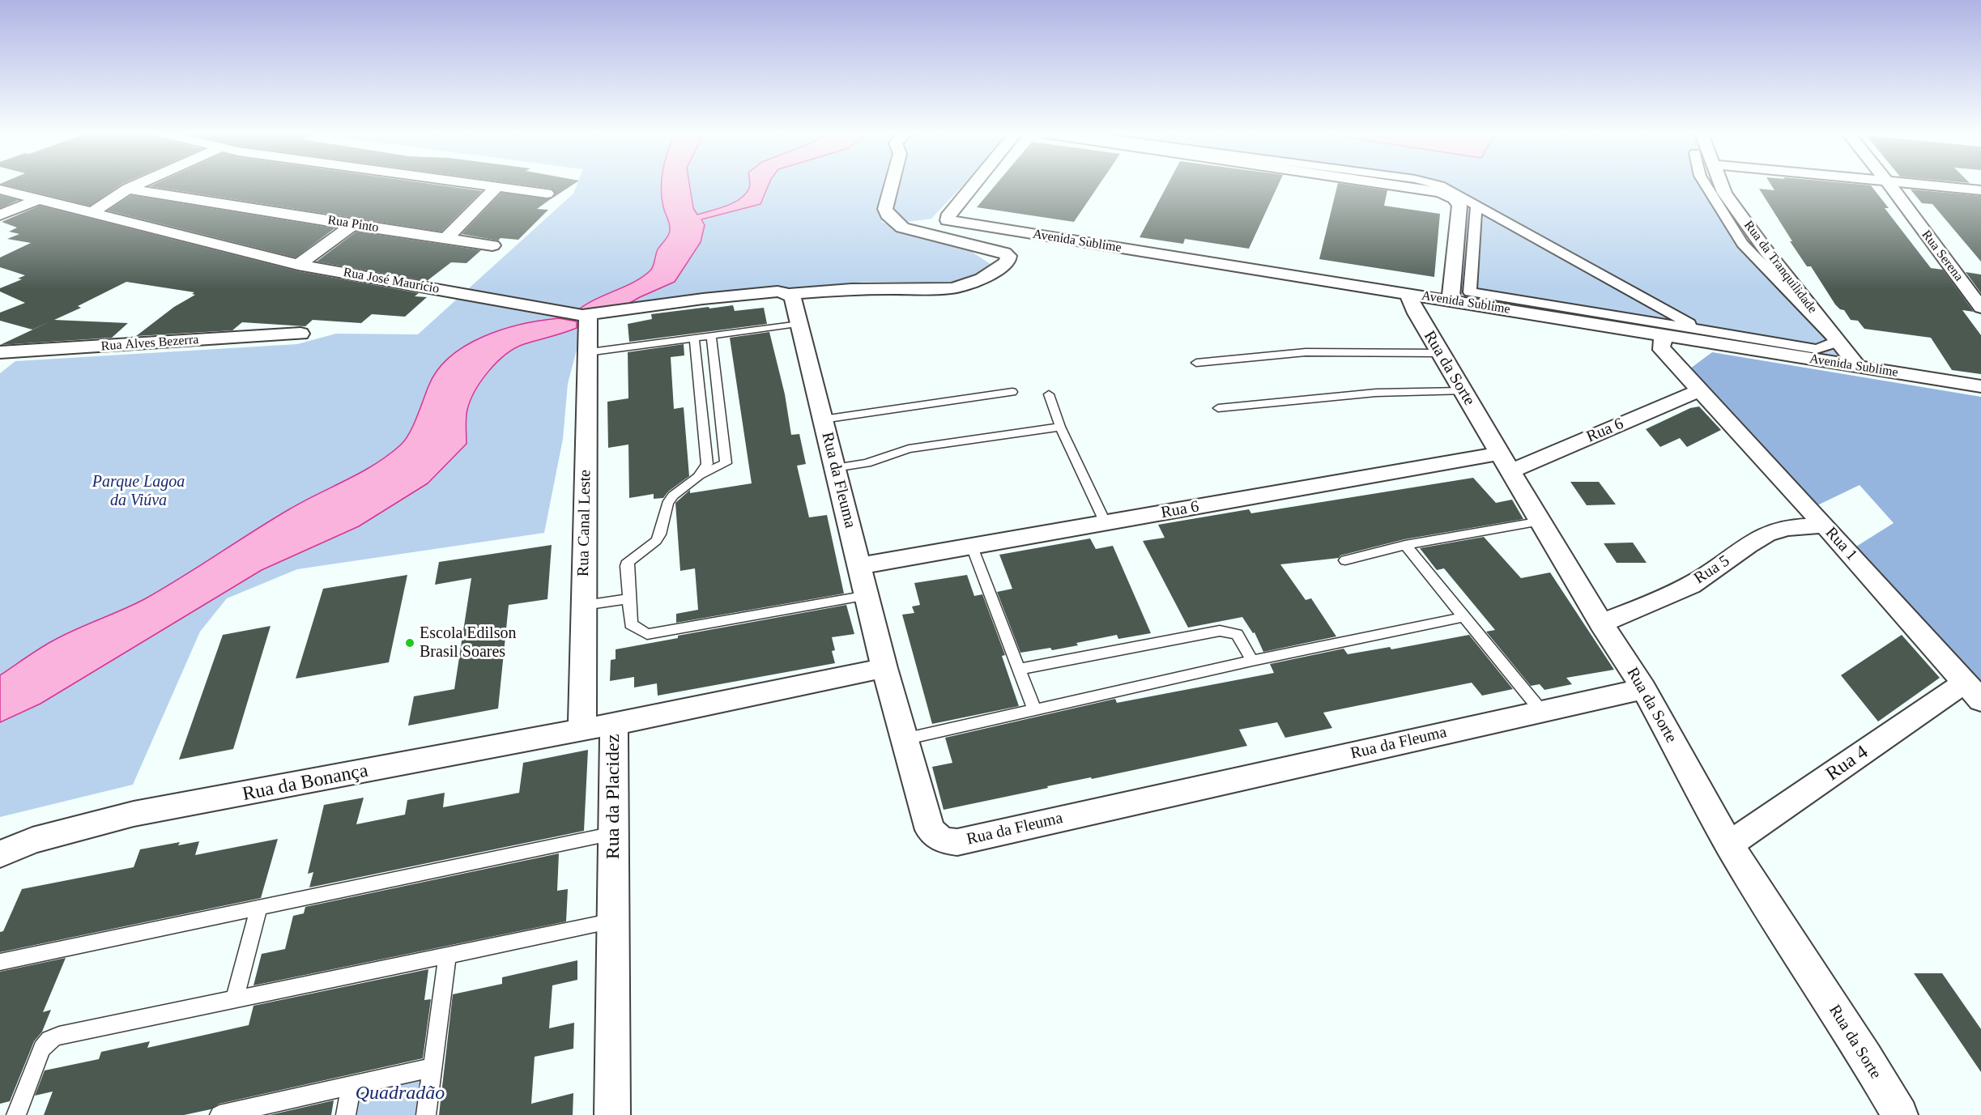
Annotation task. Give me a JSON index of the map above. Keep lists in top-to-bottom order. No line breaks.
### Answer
{"streets":{"street":["Rua Pinto","Avenida Sublime","Rua Serena","Rua da Tranquilidade","Rua José Maurício","Rua Alves Bezerra","Rua da Sorte","Rua 6","Rua da Fleuma","Rua Canal Leste","Rua 1","Rua 5","Rua 4","Rua da Bonança","Rua da Placidez"]},"crossings":[["Avenida Sublime","Rua da Tranquilidade"],["Avenida Sublime","Rua da Sorte"],["Avenida Sublime","Rua 1"],["Rua José Maurício","Rua da Fleuma"],["Rua José Maurício","Rua Canal Leste"],["Rua da Sorte","Rua 6"],["Rua da Sorte","Rua da Fleuma"],["Rua da Sorte","Rua 5"],["Rua da Sorte","Rua 4"],["Rua 6","Rua da Fleuma"],["Rua 6","Rua 1"],["Rua da Fleuma","Rua da Placidez"],["Rua Canal Leste","Rua da Bonança"],["Rua 1","Rua 5"],["Rua 1","Rua 4"],["Rua da Bonança","Rua da Placidez"]],"parks":["Parque Lagoa da Viúva","Quadradão"],"places":["Escola Edilson Brasil Soares"]}
